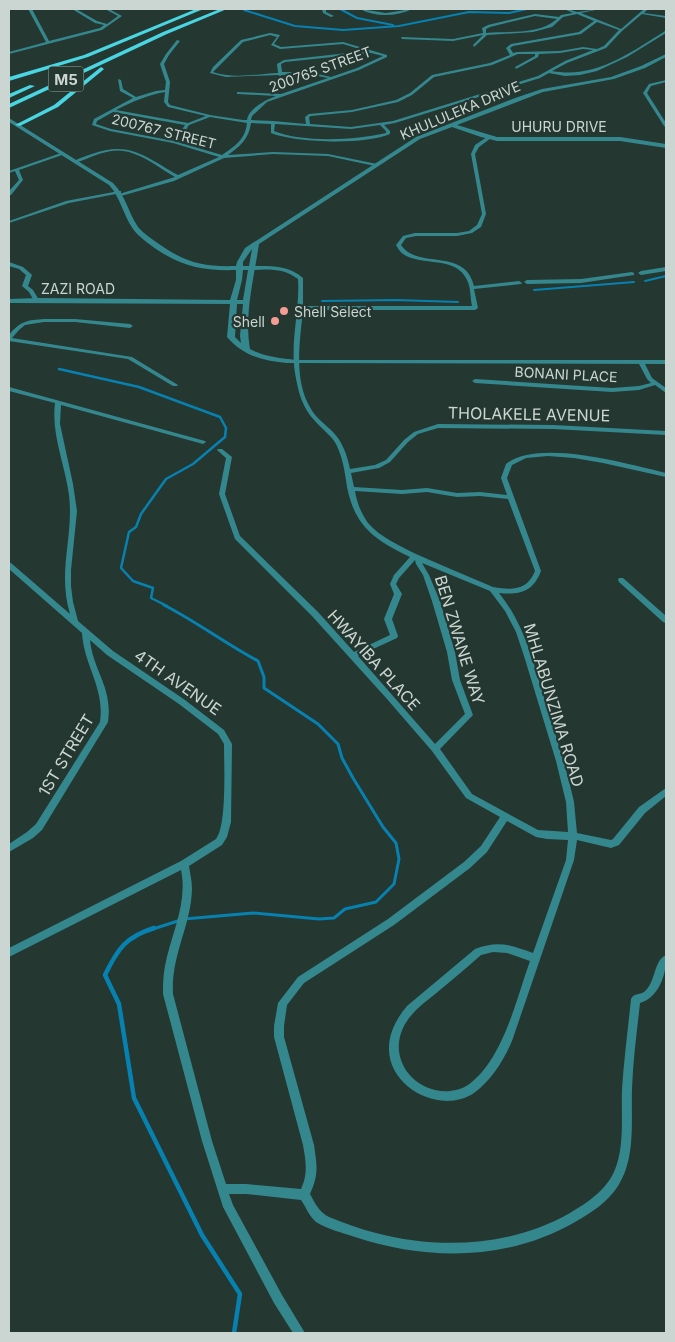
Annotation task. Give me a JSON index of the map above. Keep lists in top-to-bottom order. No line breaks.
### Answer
{"streets":{"main road":["M5"],"street":["200765 STREET","KHULULEKA DRIVE","UHURU DRIVE","200767 STREET","ZAZI ROAD","BONANI PLACE","THOLAKELE AVENUE","BEN ZWANE WAY","HWAYIBA PLACE","4TH AVENUE","MHLABUNZIMA ROAD","1ST STREET"]},"crossings":[["200765 STREET","200767 STREET"],["KHULULEKA DRIVE","UHURU DRIVE"],["KHULULEKA DRIVE","ZAZI ROAD"],["BEN ZWANE WAY","HWAYIBA PLACE"],["HWAYIBA PLACE","MHLABUNZIMA ROAD"],["4TH AVENUE","1ST STREET"]],"places":["Shell Select","Shell"]}
